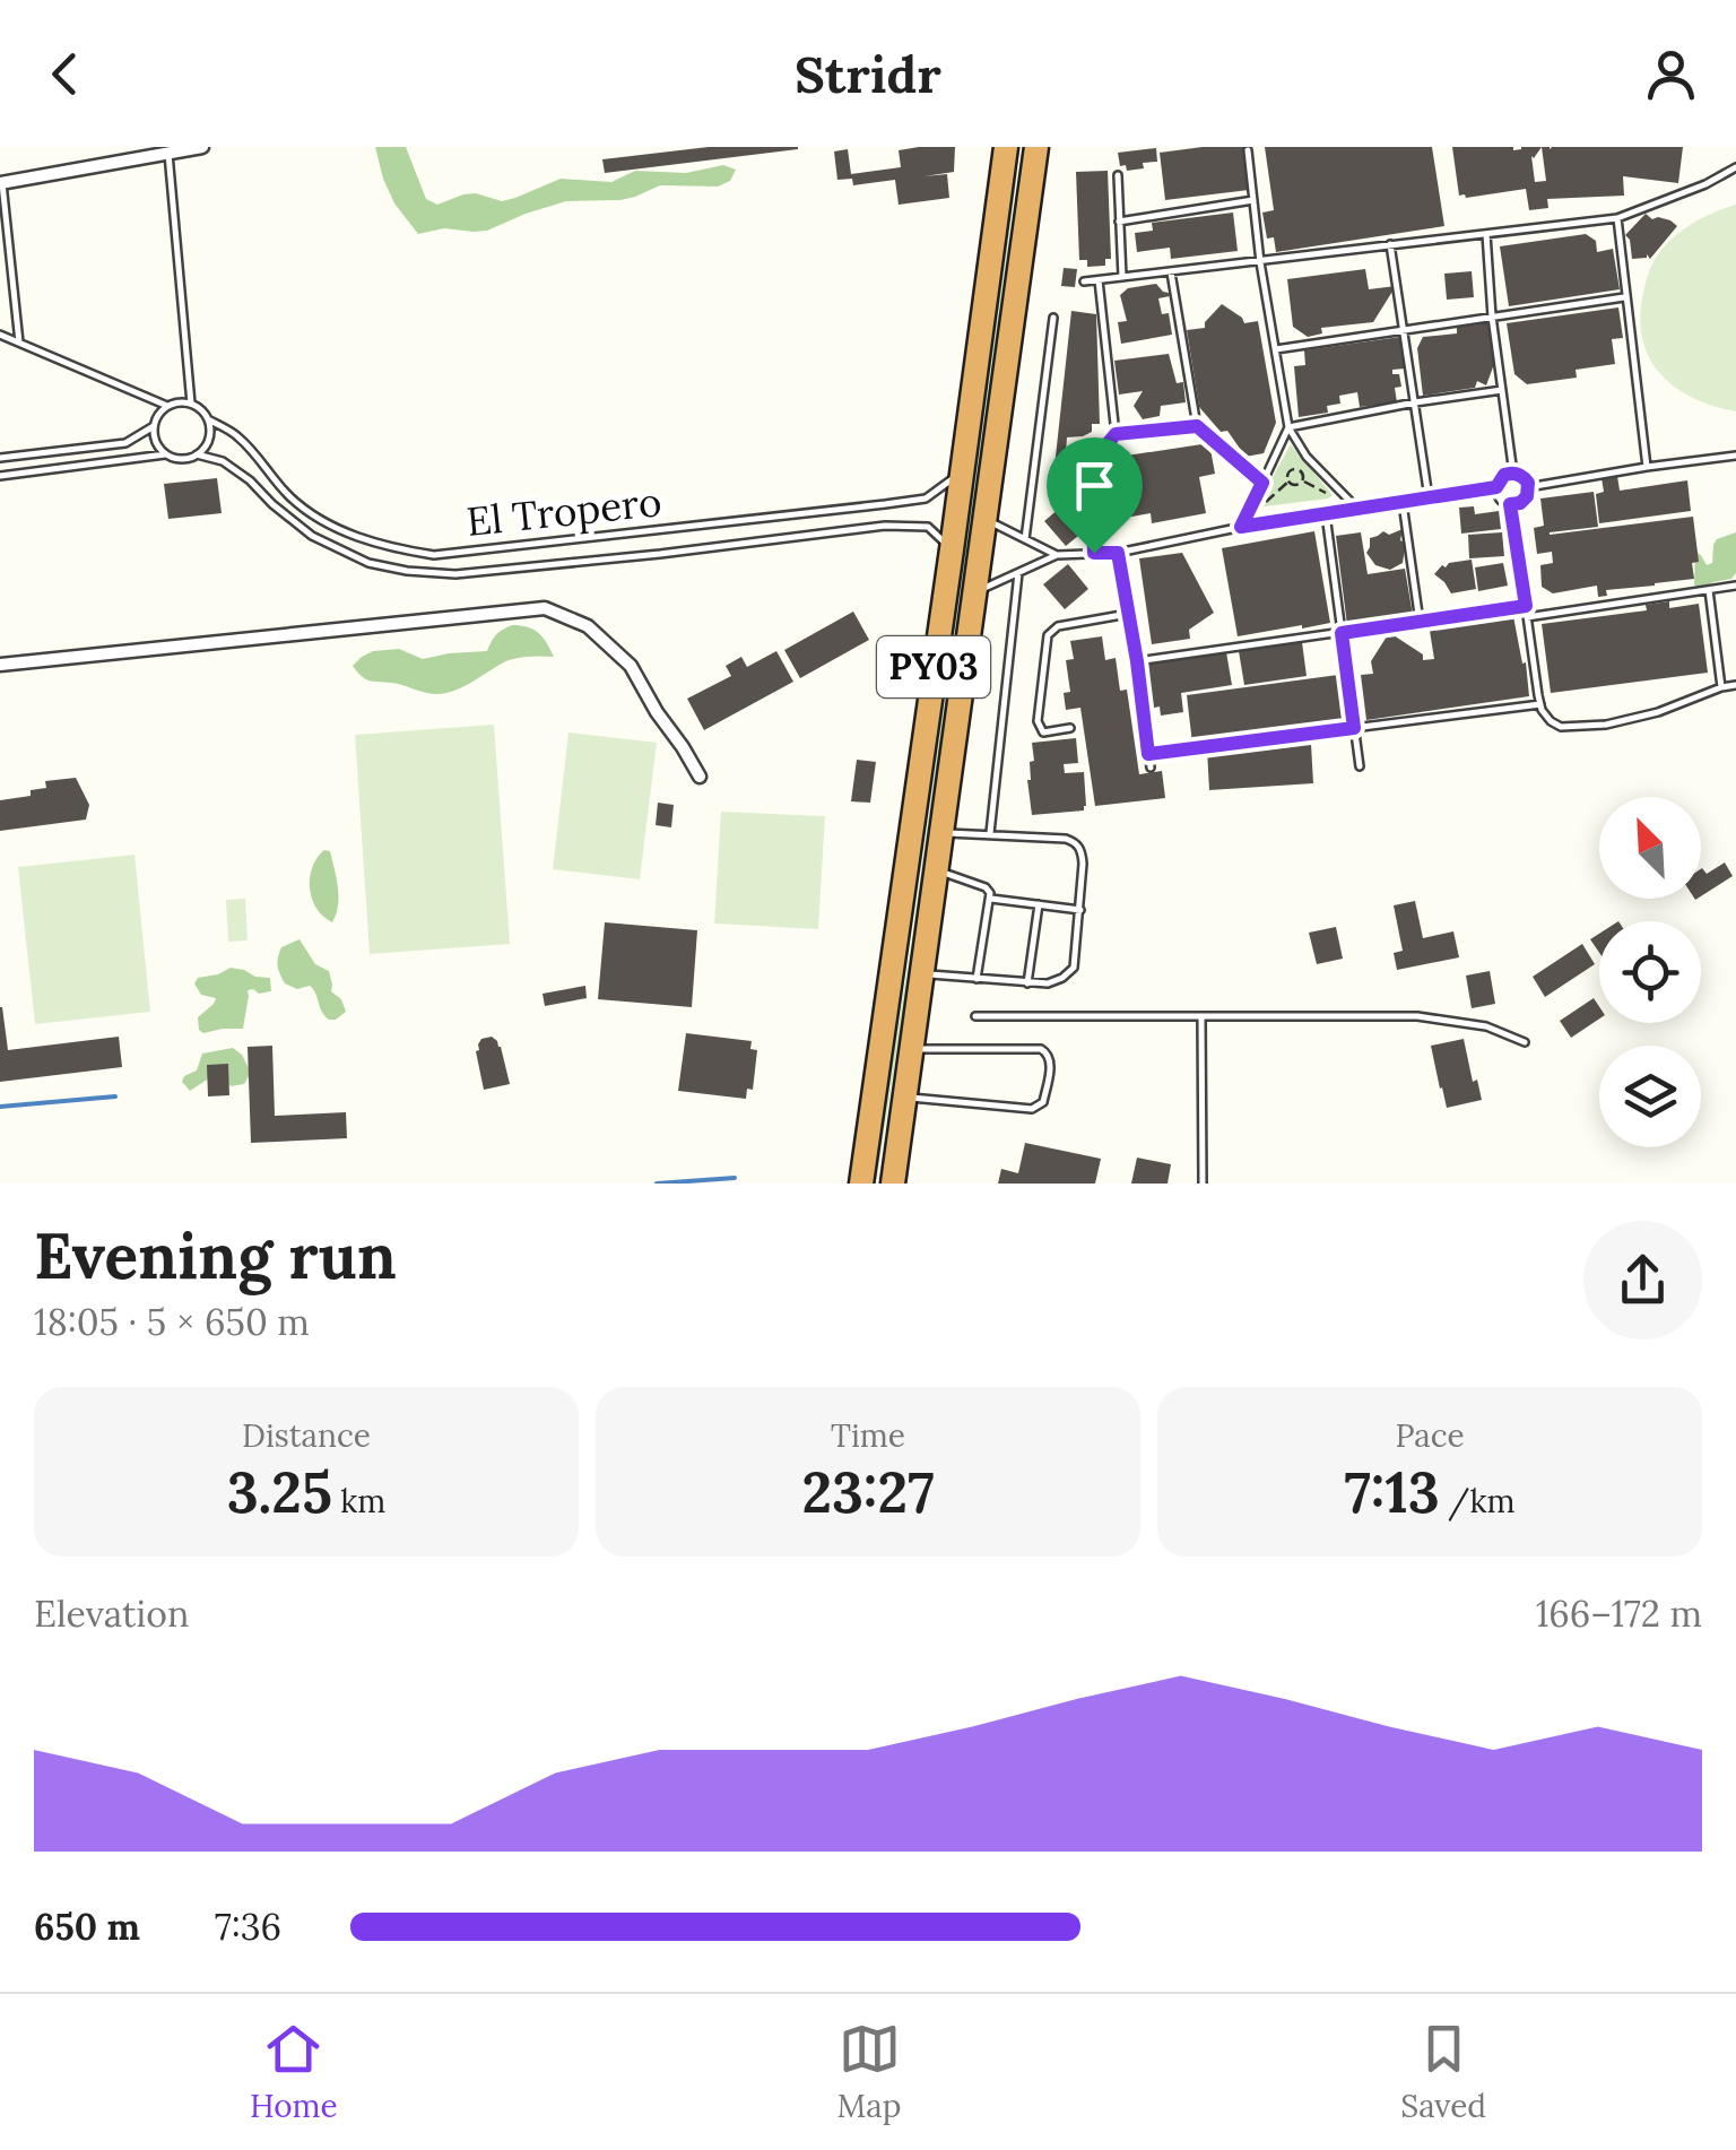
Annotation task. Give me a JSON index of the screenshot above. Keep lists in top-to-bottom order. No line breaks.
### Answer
{"streets":{"highway":["PY03"],"lane":["El Tropero"]},"crossings":[["El Tropero","PY03"]],"north":"top left","page":{"header":"Stridr","heading":["Evening run","18:05 · 5 × 650 m"],"stats":[["Distance","3.25 km"],["Time","23:27"],["Pace","7:13 /km"]],"chart":["Elevation","166–172 m"],"list":[{"name":"650 m","note":"7:36"}],"tabs":["Home","Map","Saved"]}}
